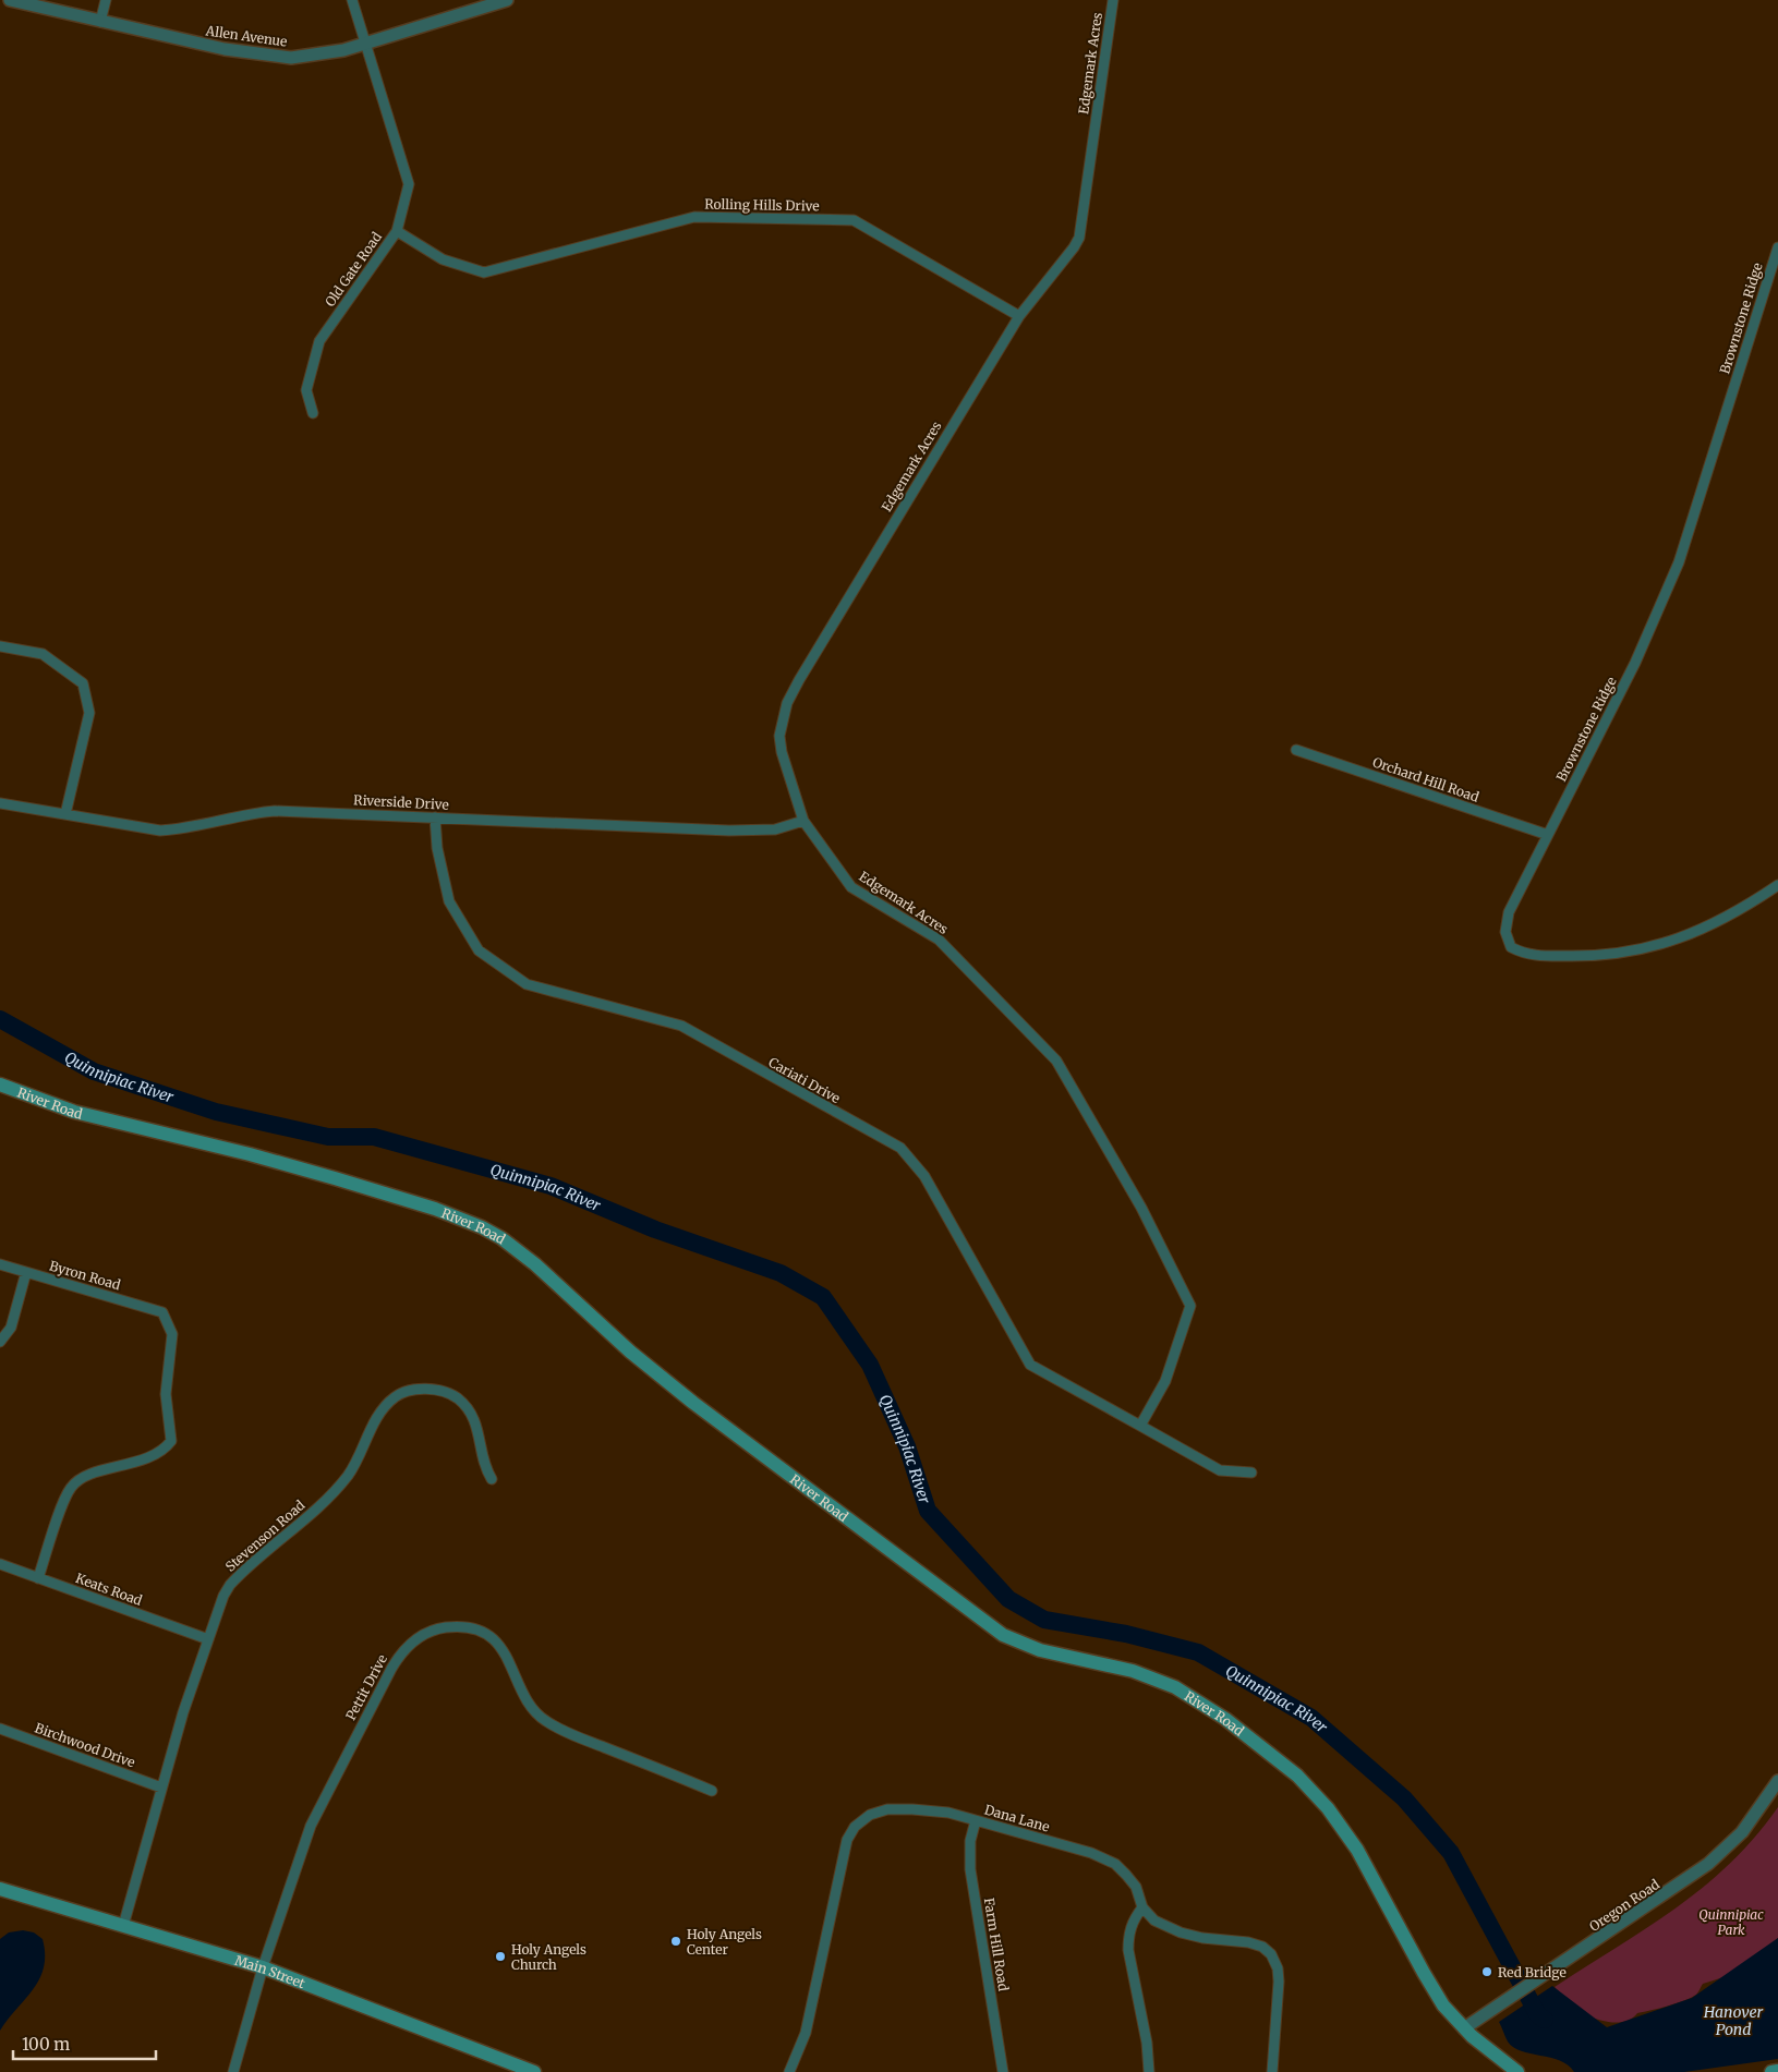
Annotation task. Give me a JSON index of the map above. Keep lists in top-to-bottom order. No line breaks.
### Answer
{"streets":{"main road":["River Road","Main Street"],"street":["Allen Avenue","Edgemark Acres","Rolling Hills Drive","Old Gate Road","Brownstone Ridge","Orchard Hill Road","Riverside Drive","Cariati Drive","Byron Road","Stevenson Road","Keats Road","Pettit Drive","Birchwood Drive","Dana Lane","Oregon Road","Farm Hill Road"]},"crossings":[["Allen Avenue","Old Gate Road"],["Edgemark Acres","Rolling Hills Drive"],["Edgemark Acres","Riverside Drive"],["Edgemark Acres","Cariati Drive"],["Rolling Hills Drive","Old Gate Road"],["Brownstone Ridge","Orchard Hill Road"],["Riverside Drive","Cariati Drive"],["River Road","Oregon Road"],["Byron Road","Keats Road"],["Stevenson Road","Keats Road"],["Stevenson Road","Birchwood Drive"],["Stevenson Road","Main Street"],["Pettit Drive","Main Street"],["Dana Lane","Farm Hill Road"]],"water":["Quinnipiac River","Hanover Pond"],"parks":["Quinnipiac Park"],"places":["Holy Angels Center","Holy Angels Church","Red Bridge"],"scale_bar":"100 m"}
